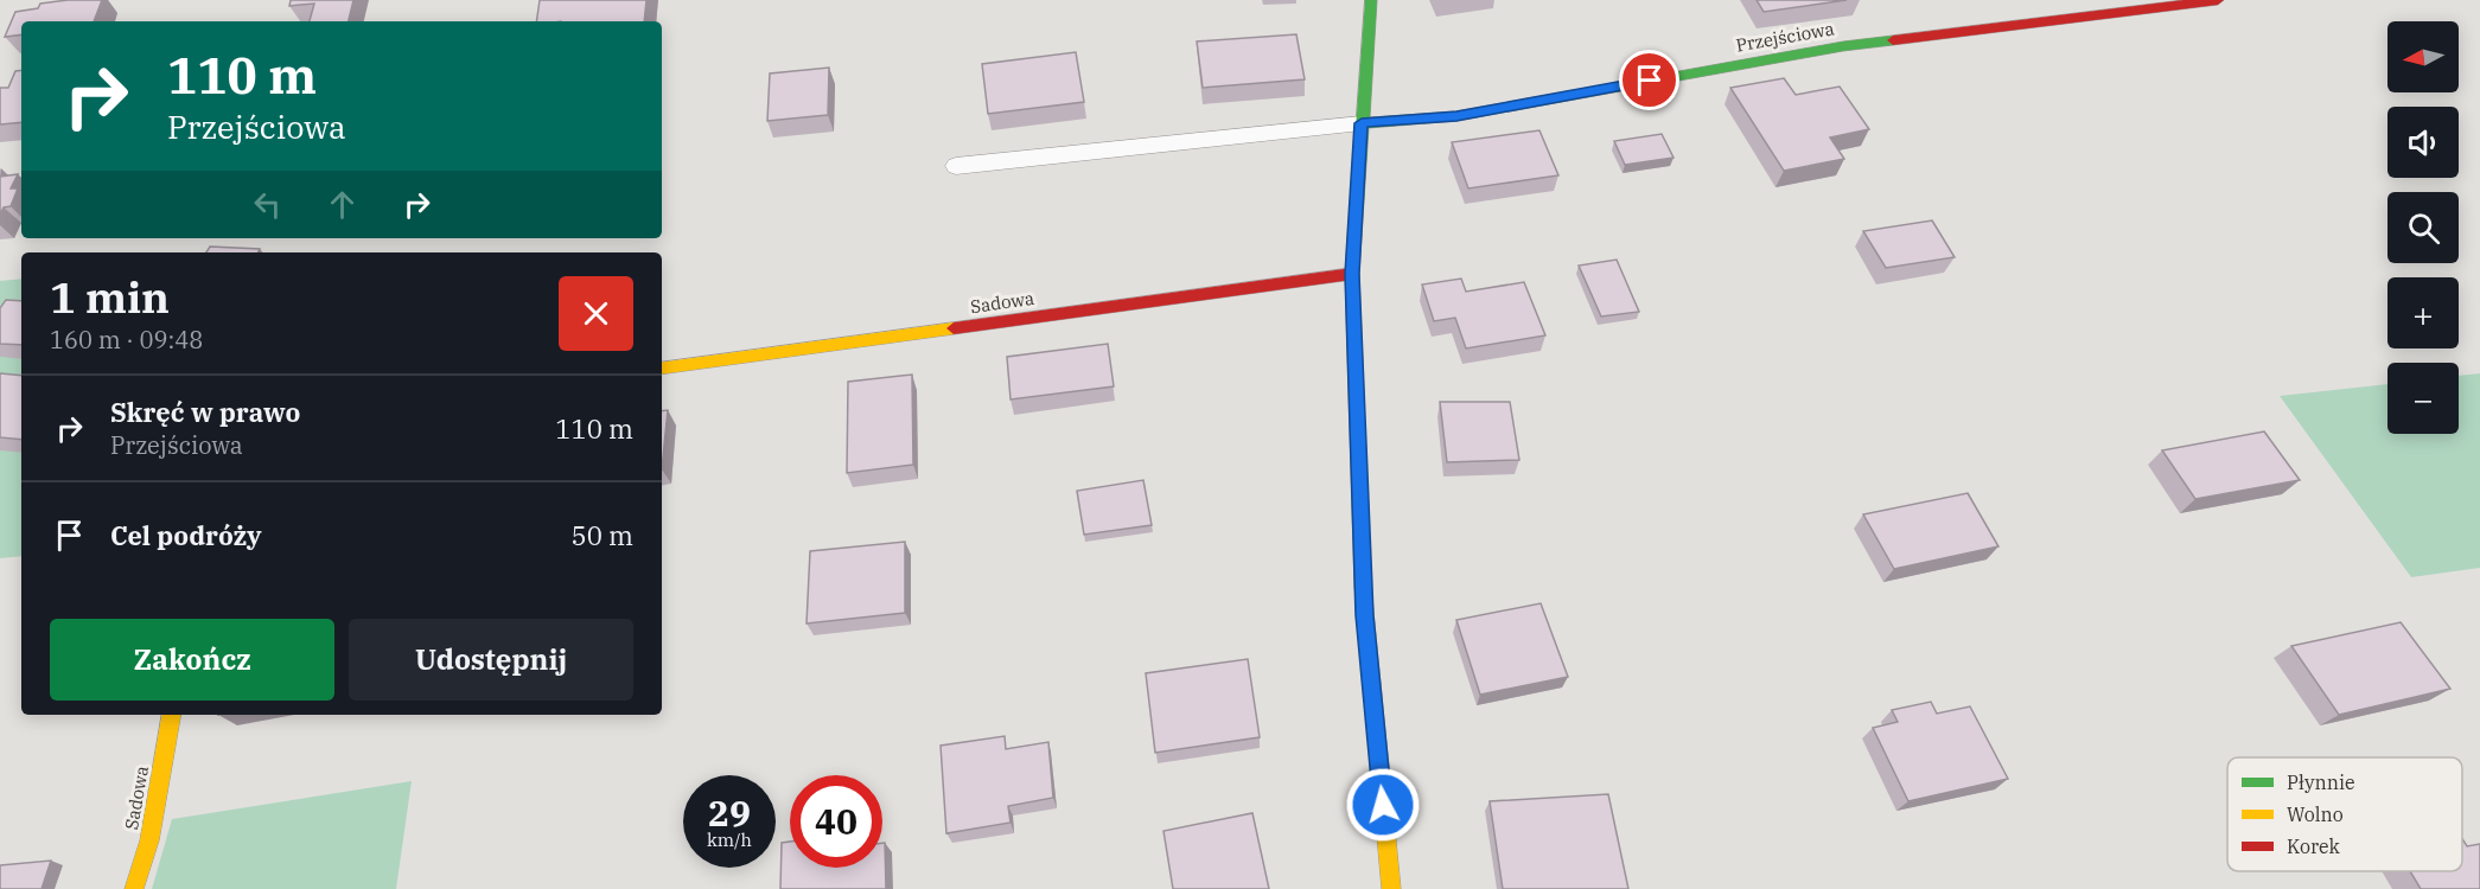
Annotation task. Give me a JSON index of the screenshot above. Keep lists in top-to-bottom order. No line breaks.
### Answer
{"streets":{"street":["Przejściowa","Sadowa"]},"legend":["Płynnie","Wolno","Korek"],"north":"left","page":{"map_buttons":["+","−"],"turn":["110 m","Przejściowa"],"heading":["1 min","160 m · 09:48"],"list":[{"name":"Skręć w prawo","note":"Przejściowa","value":"110 m"},{"name":"Cel podróży","value":"50 m"}],"buttons":["Zakończ","Udostępnij"],"speed":"29 km/h","limit":"40"}}
